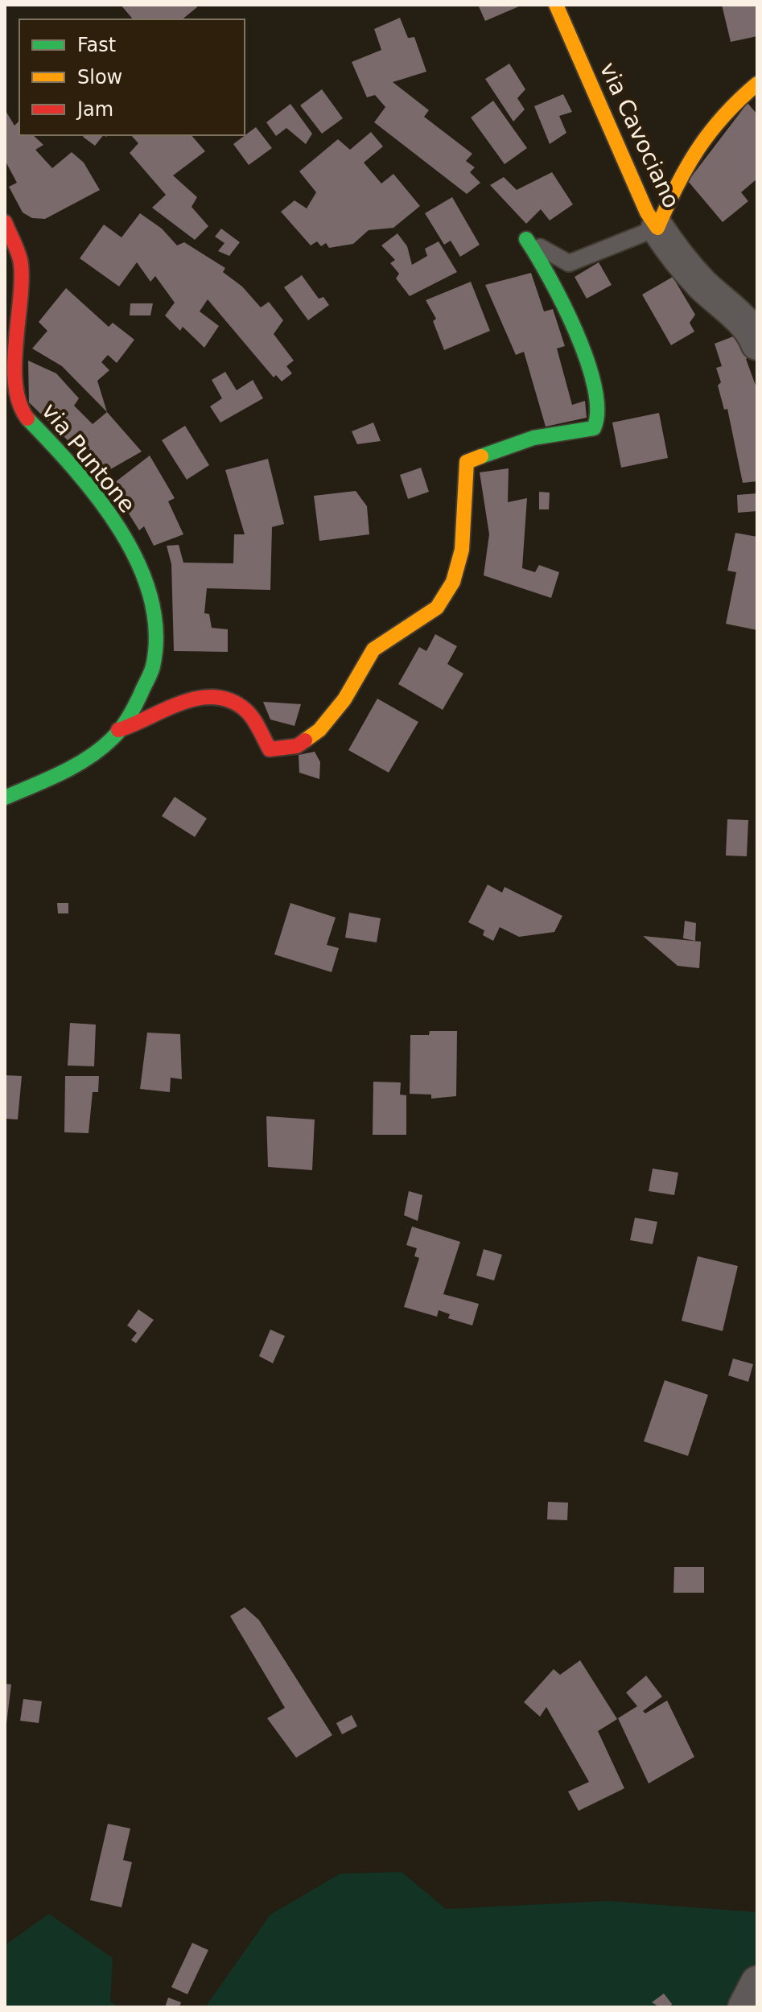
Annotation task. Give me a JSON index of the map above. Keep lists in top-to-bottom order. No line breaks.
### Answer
{"streets":{"street":["via Cavociano","via Puntone"]},"legend":["Fast","Slow","Jam"]}
